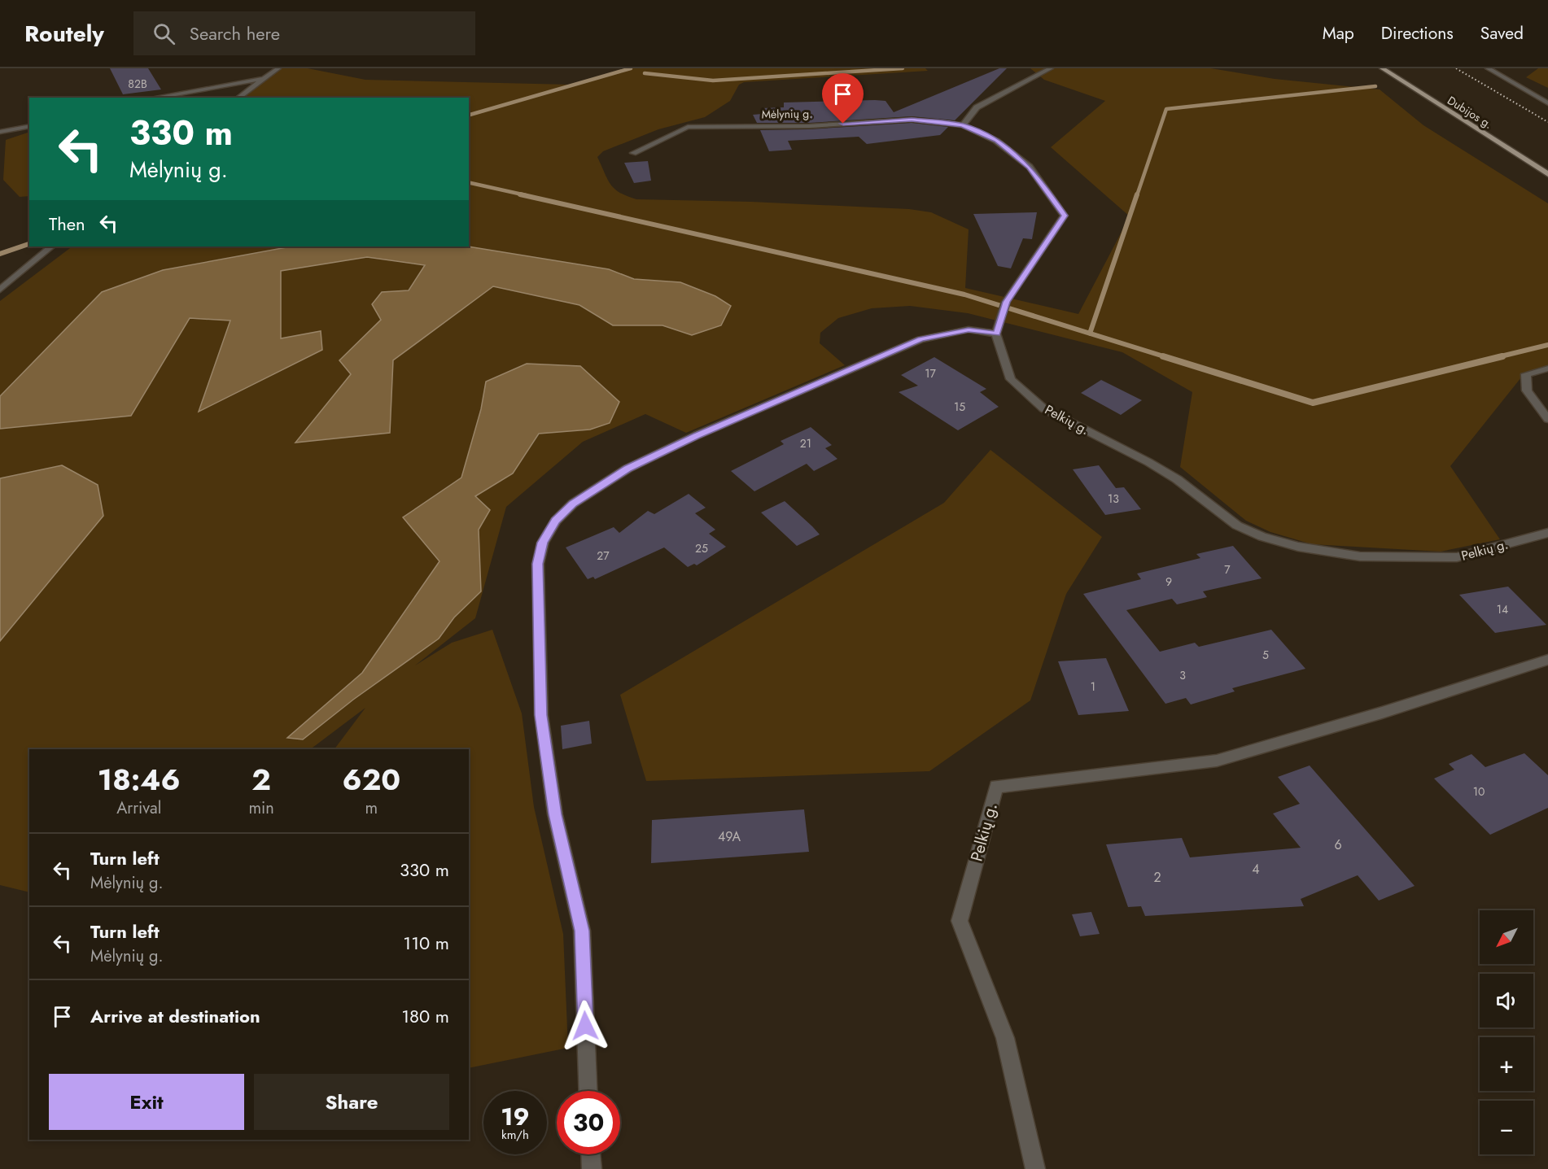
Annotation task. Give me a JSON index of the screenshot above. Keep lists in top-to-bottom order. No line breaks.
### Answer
{"streets":{"main road":["Dubijos g."],"street":["Mėlynių g.","Pelkių g."]},"crossings":[["Mėlynių g.","Pelkių g."]],"house_numbers":["82B","17","15","21","13","25","27","7","9","14","5","3","1","10","49A","6","4","2"],"north":"bottom left","page":{"header":"Routely","search":"Search here","nav":["Map","Directions","Saved"],"turn":["330 m","Mėlynių g."],"then":"Then","eta":["18:46","Arrival","2","min","620","m"],"list":[{"name":"Turn left","note":"Mėlynių g.","value":"330 m"},{"name":"Turn left","note":"Mėlynių g.","value":"110 m"},{"name":"Arrive at destination","value":"180 m"}],"map_buttons":["+","−"],"buttons":["Exit","Share"],"speed":"19 km/h","limit":"30"}}
